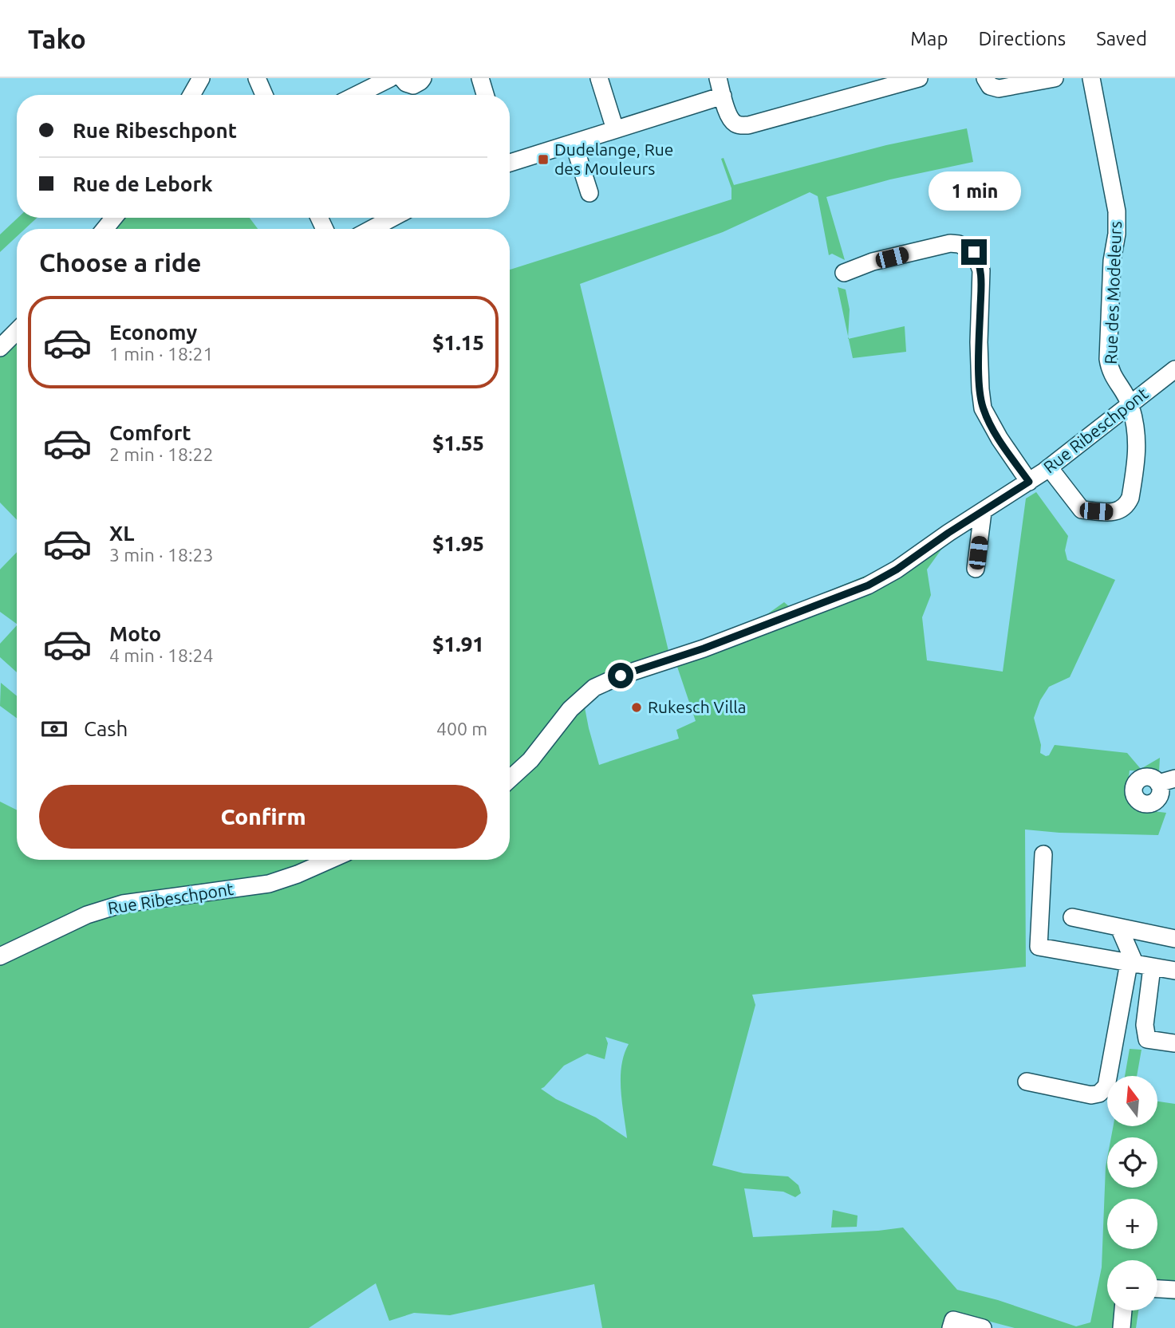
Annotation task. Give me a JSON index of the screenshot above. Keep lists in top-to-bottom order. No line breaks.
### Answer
{"streets":{"street":["Rue des Modeleurs","Rue Ribeschpont"]},"crossings":[["Rue des Modeleurs","Rue Ribeschpont"]],"places":{"transit":["Dudelange, Rue des Mouleurs"],"other":["Rukesch Villa"]},"north":"top","page":{"header":"Tako","nav":["Map","Directions","Saved"],"banner":["Rue Ribeschpont","Rue de Lebork"],"bubble":"1 min","heading":"Choose a ride","list":[{"name":"Economy","note":"1 min · 18:21","value":"$1.15"},{"name":"Comfort","note":"2 min · 18:22","value":"$1.55"},{"name":"XL","note":"3 min · 18:23","value":"$1.95"},{"name":"Moto","note":"4 min · 18:24","value":"$1.91"}],"pay":["Cash","400 m"],"buttons":"Confirm","map_buttons":["+","−"]}}
